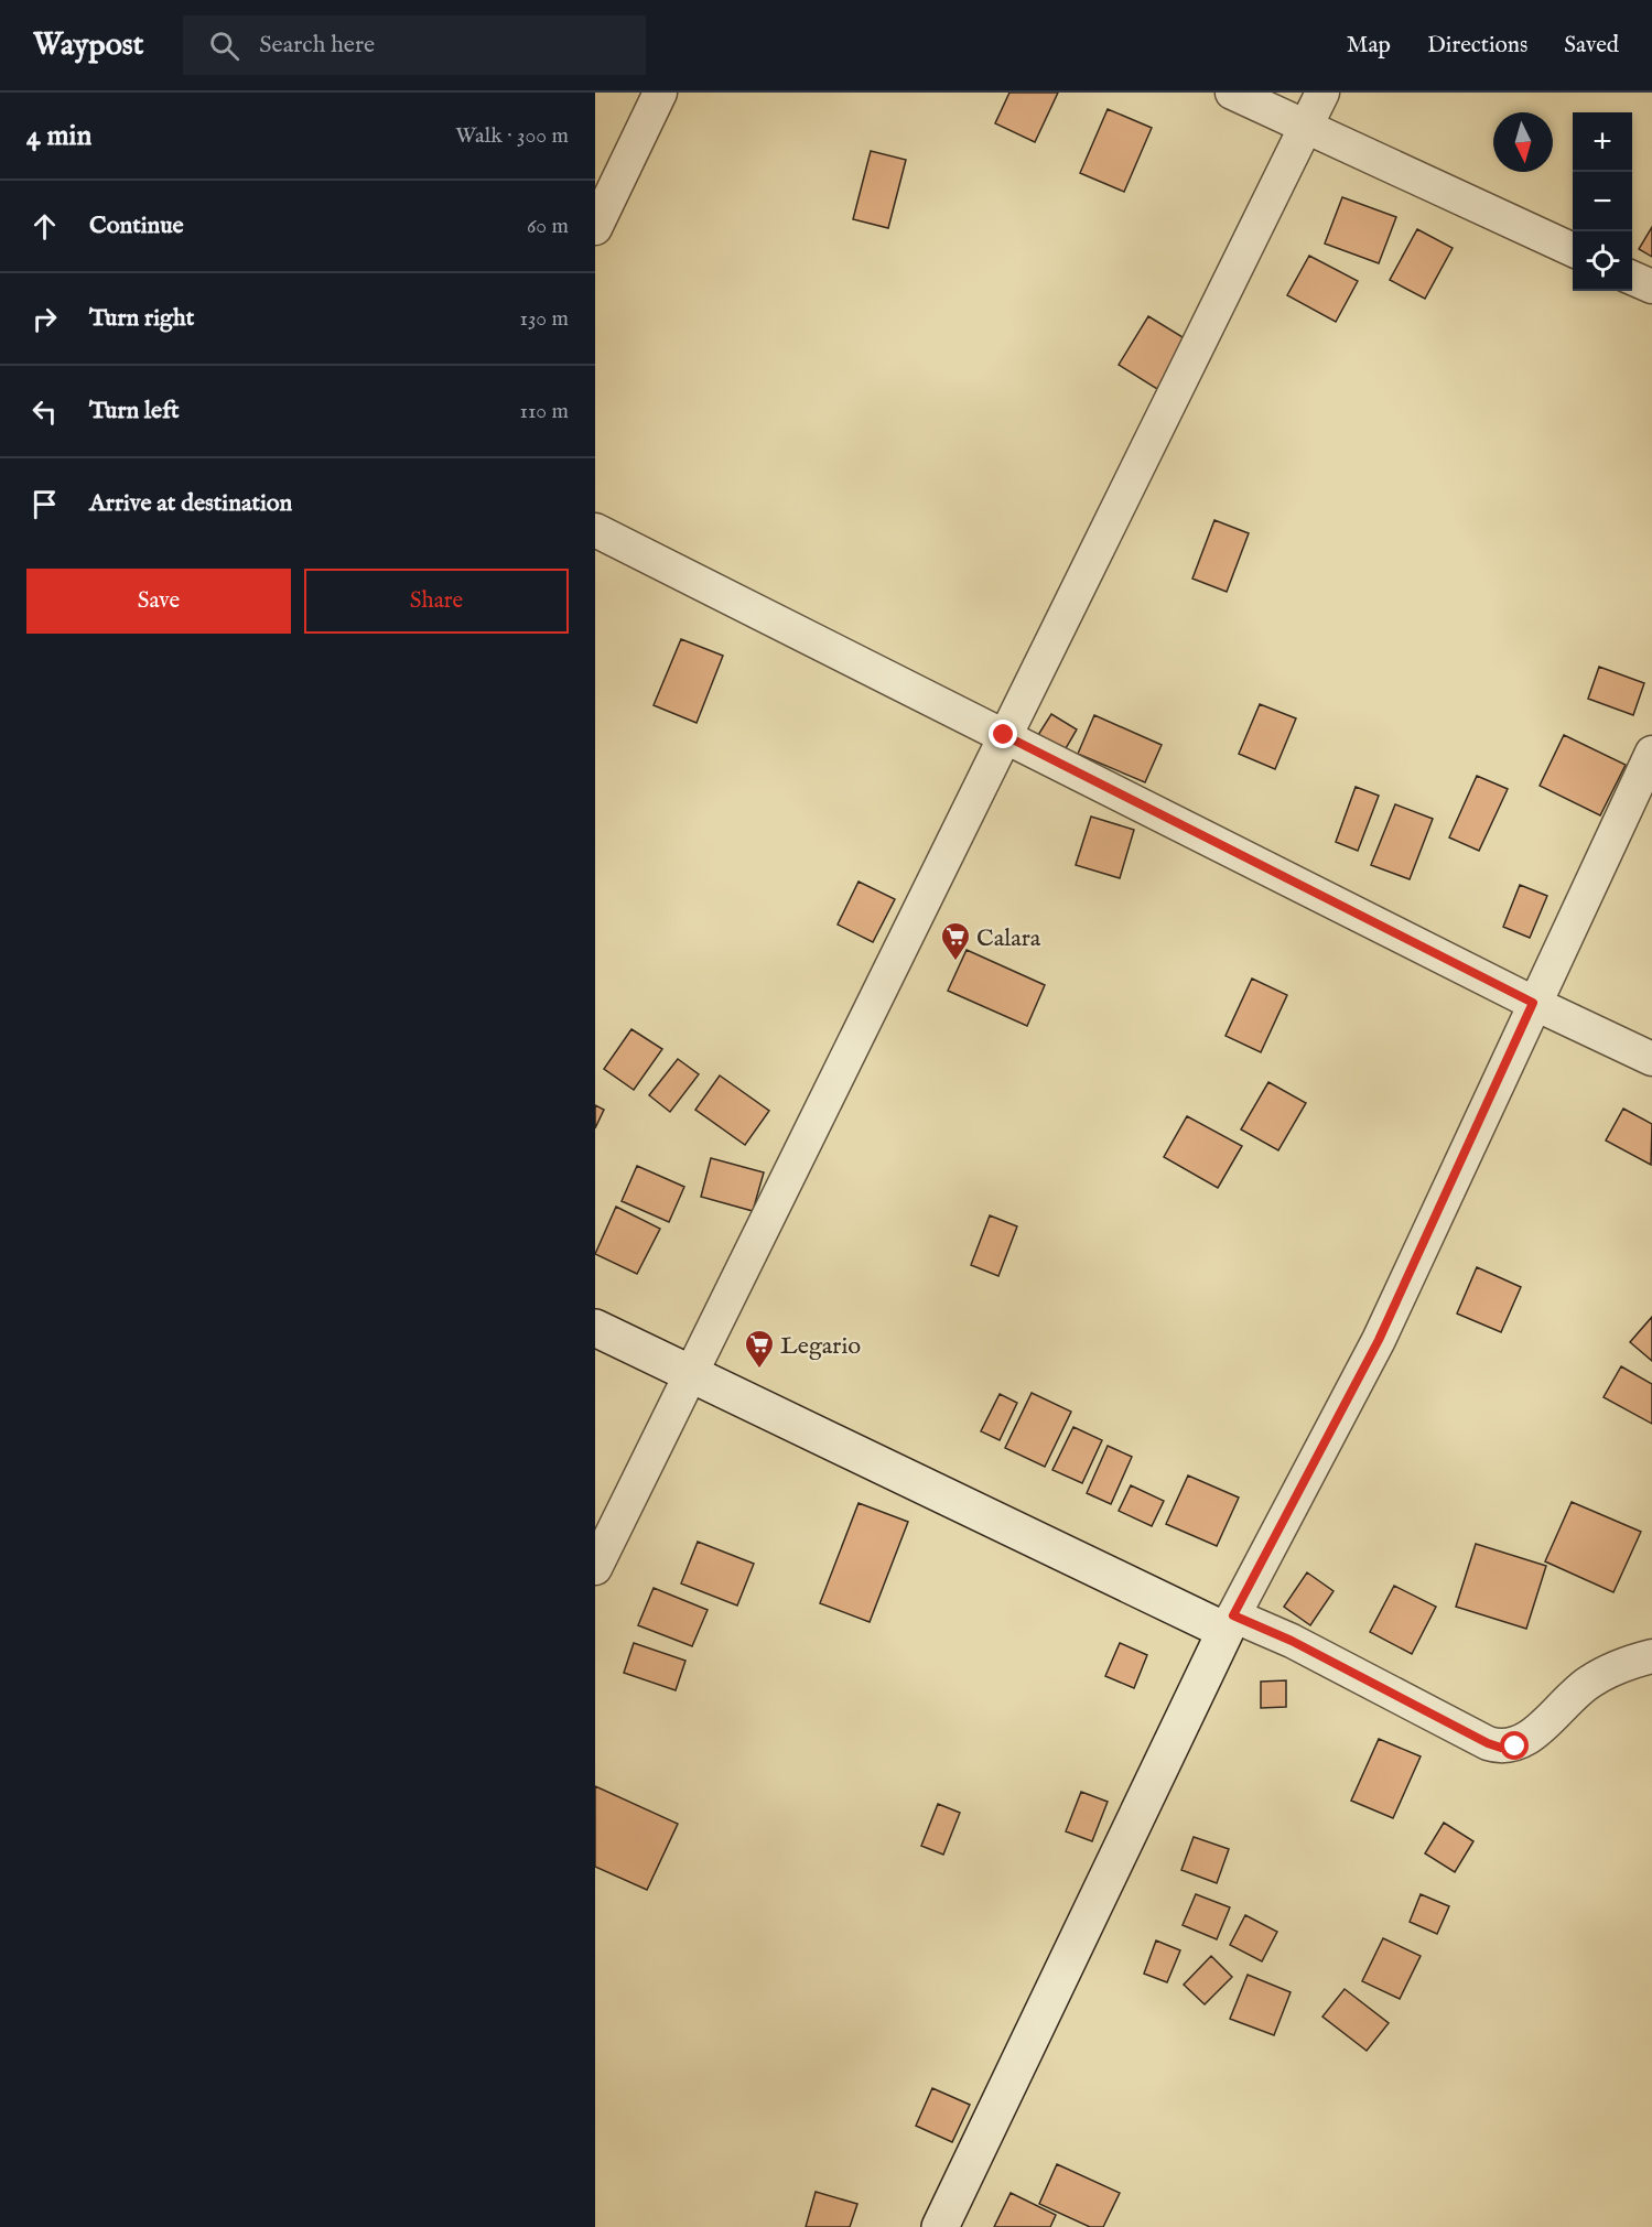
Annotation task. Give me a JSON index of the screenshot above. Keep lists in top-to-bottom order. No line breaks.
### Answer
{"places":{"supermarket":["Calara","Legario"]},"north":"bottom","page":{"header":"Waypost","search":"Search here","nav":["Map","Directions","Saved"],"heading":["4 min","Walk · 300 m"],"map_buttons":["+","−"],"list":[["Continue","60 m"],["Turn right","130 m"],["Turn left","110 m"],"Arrive at destination"],"buttons":["Save","Share"]}}
